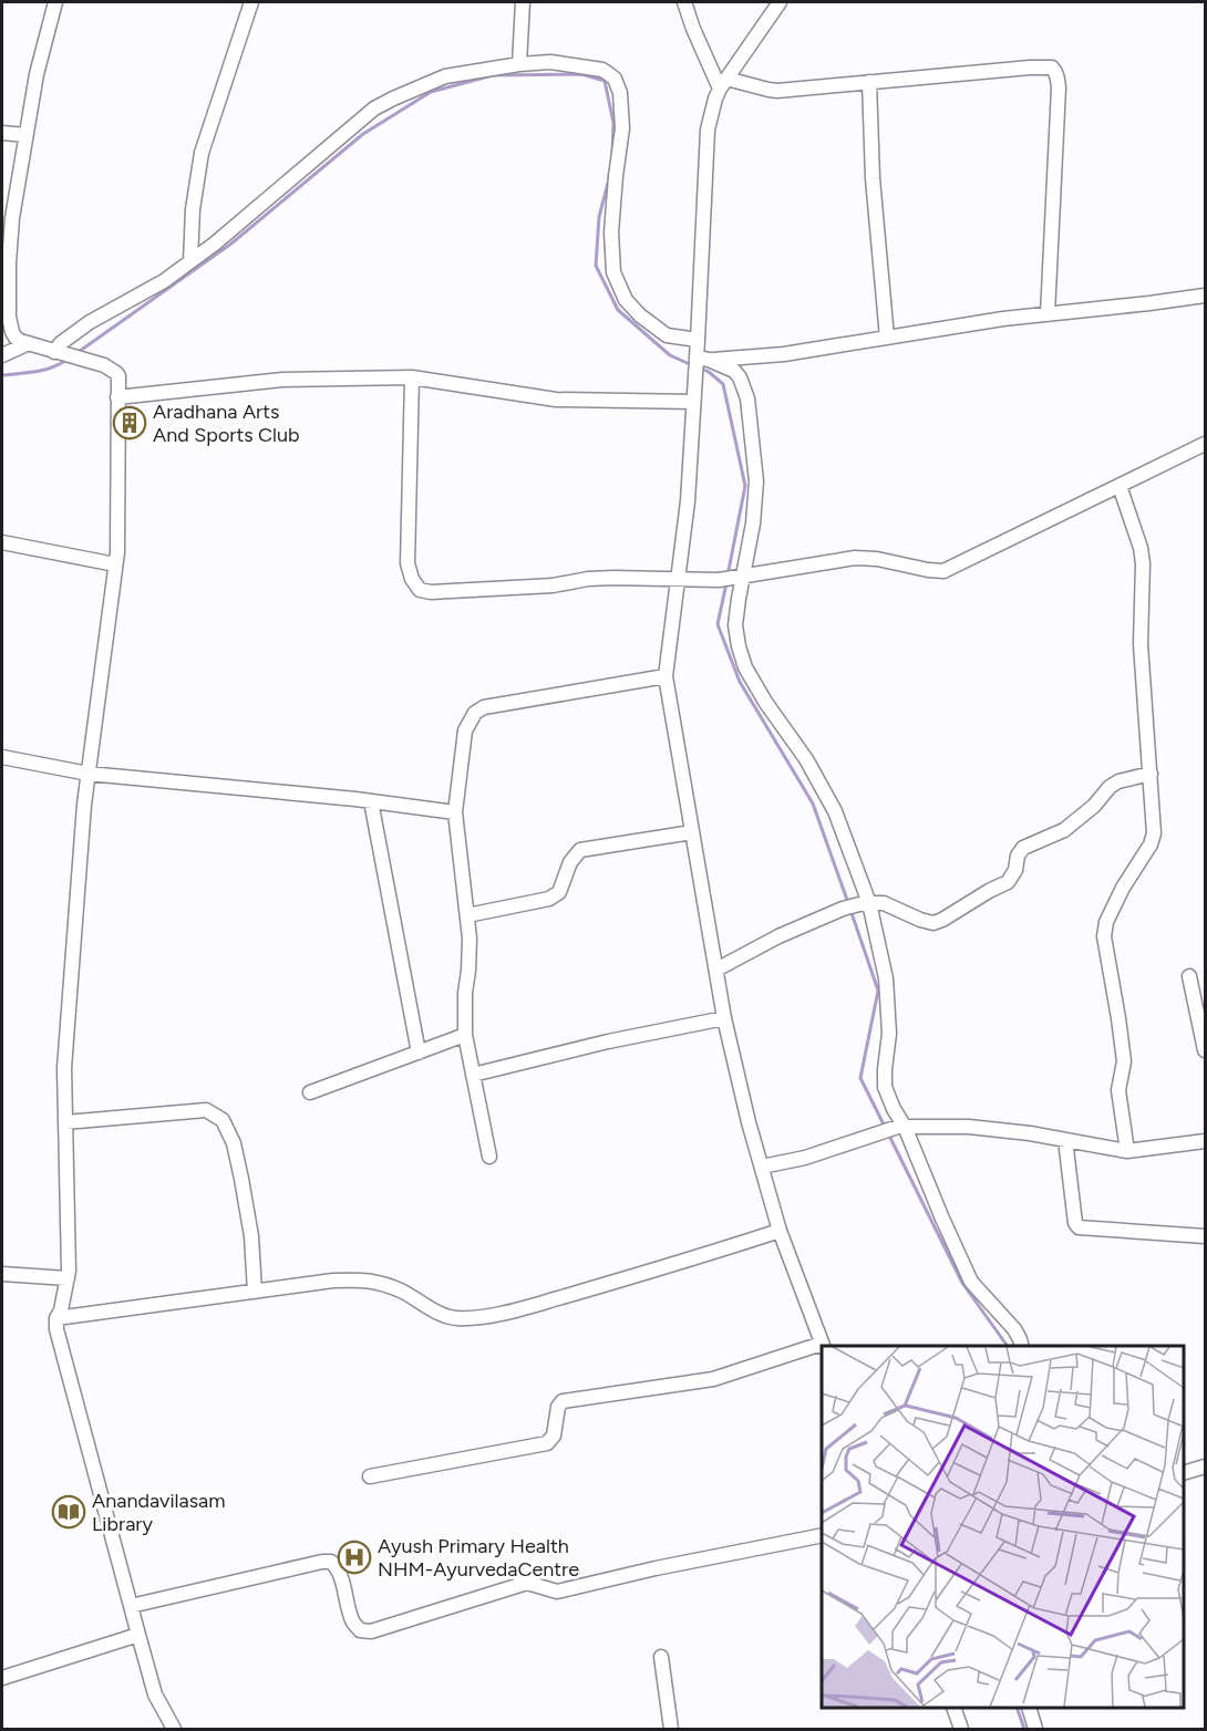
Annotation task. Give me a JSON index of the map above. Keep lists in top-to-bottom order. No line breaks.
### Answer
{"places":{"building":["Aradhana Arts And Sports Club"],"library":["Anandavilasam Library"],"hospital":["Ayush Primary Health NHM-AyurvedaCentre"]}}
